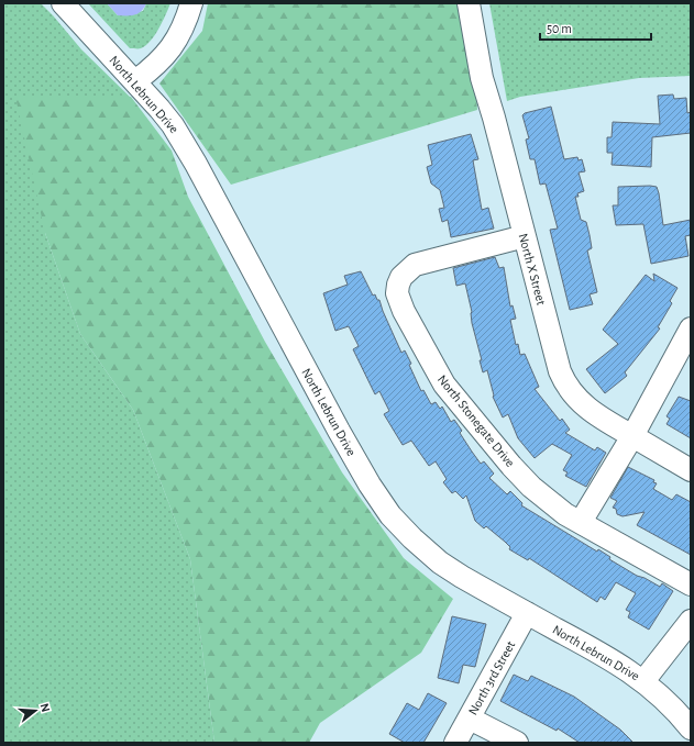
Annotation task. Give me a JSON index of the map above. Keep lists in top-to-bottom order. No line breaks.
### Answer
{"streets":{"street":["North Lebrun Drive","North X Street","North Stonegate Drive","North 3rd Street"]},"crossings":[["North Lebrun Drive","North 3rd Street"],["North X Street","North Stonegate Drive"]],"scale_bar":"50 m","north":"right"}
